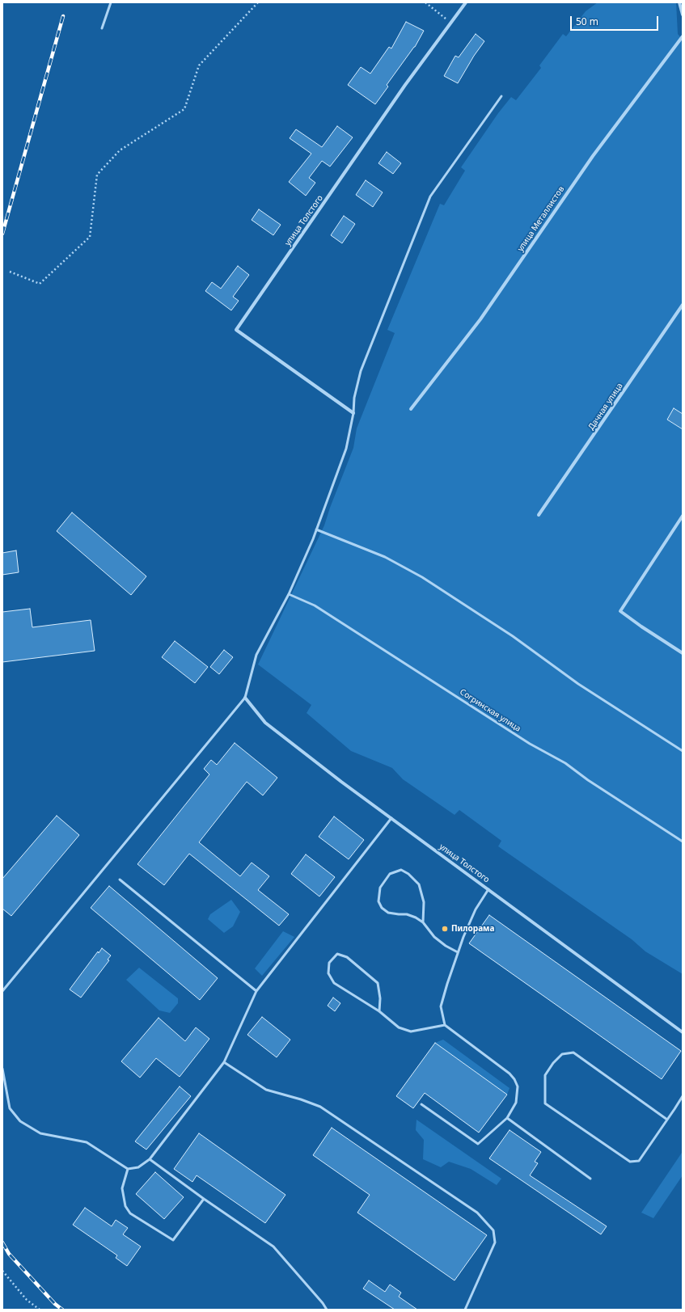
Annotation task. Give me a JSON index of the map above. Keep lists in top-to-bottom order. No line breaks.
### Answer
{"streets":{"street":["улица Металлистов","улица Толстого","Дачная улица"],"lane":["Согринская улица"]},"places":["Пилорама"],"scale_bar":"50 m"}
